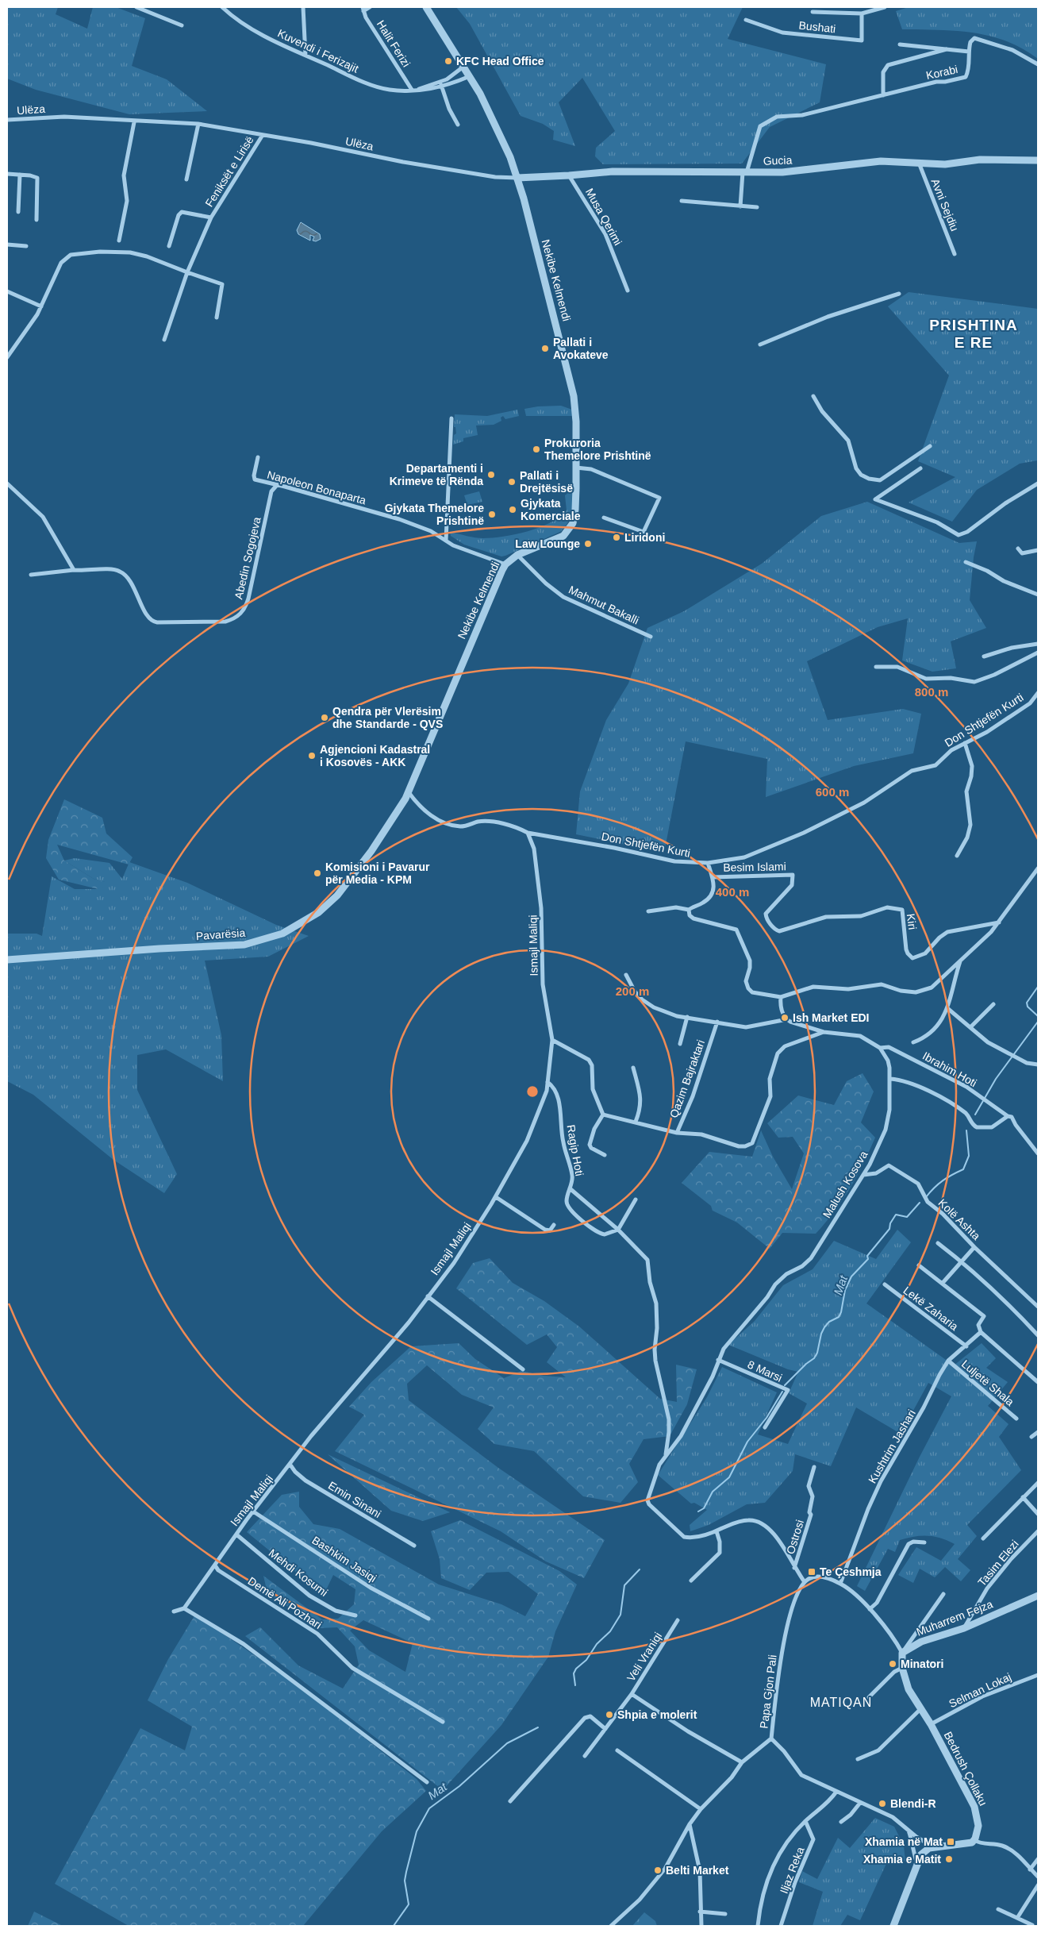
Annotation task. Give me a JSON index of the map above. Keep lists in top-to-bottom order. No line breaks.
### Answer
{"streets":{"street":["Bushati","Halit Ferizi","Kuvendi i Ferizajit","Korabi","Ulëza","Gucia","Feniksët e Lirisë","Avni Sejdiu","Musa Qerimi","Nekibe Kelmendi","Napoleon Bonaparta","Abedin Sogojeva","Mahmut Bakalli","Don Shtjefën Kurti","Besim Islami","Kiri","Pavarësia","Ismajl Maliqi","Ibrahim Hoti","Qazim Bajraktari","Ragip Hoti","Malush Kosova","Kolë Ashta","Lekë Zaharia","8 Marsi","Luljetë Shala","Kushtrim Jashari","Emin Sinani","Ostrosi","Bashkim Jasiqi","Tasim Elezi","Mehdi Kosumi","Demë Ali Pozhari","Muharrem Fejza","Veli Vraniqi","Selman Lokaj","Papa Gjon Pali","Bedrush Çollaku","Iljaz Reka"]},"crossings":[["Halit Ferizi","Kuvendi i Ferizajit"],["Ulëza","Gucia"],["Ulëza","Feniksët e Lirisë"],["Ulëza","Nekibe Kelmendi"],["Gucia","Avni Sejdiu"],["Gucia","Musa Qerimi"],["Gucia","Nekibe Kelmendi"],["Nekibe Kelmendi","Napoleon Bonaparta"],["Nekibe Kelmendi","Mahmut Bakalli"],["Nekibe Kelmendi","Pavarësia"],["Napoleon Bonaparta","Abedin Sogojeva"],["Don Shtjefën Kurti","Pavarësia"],["Don Shtjefën Kurti","Ismajl Maliqi"],["Besim Islami","Kiri"],["Ismajl Maliqi","Ragip Hoti"],["Ismajl Maliqi","Emin Sinani"],["Ismajl Maliqi","Bashkim Jasiqi"],["Ismajl Maliqi","Mehdi Kosumi"],["Ismajl Maliqi","Demë Ali Pozhari"],["Ibrahim Hoti","Malush Kosova"],["Malush Kosova","Kolë Ashta"],["Malush Kosova","8 Marsi"],["Malush Kosova","Ostrosi"],["Malush Kosova","Papa Gjon Pali"],["Lekë Zaharia","Kushtrim Jashari"],["Luljetë Shala","Kushtrim Jashari"],["Tasim Elezi","Muharrem Fejza"],["Muharrem Fejza","Bedrush Çollaku"],["Veli Vraniqi","Papa Gjon Pali"],["Selman Lokaj","Bedrush Çollaku"]],"districts":["PRISHTINA E RE","MATIQAN"],"water":["Mat"],"places":{"other":["KFC Head Office","Pallati i Avokateve","Prokuroria Themelore Prishtinë","Departamenti i Krimeve të Rënda","Pallati i Drejtësisë","Gjykata Komerciale","Gjykata Themelore Prishtinë","Liridoni","Law Lounge","Qendra për Vlerësim dhe Standarde - QVS","Agjencioni Kadastral i Kosovës - AKK","Komisioni i Pavarur për Media - KPM","Ish Market EDI","Minatori","Shpia e molerit","Blendi-R","Xhamia e Matit","Belti Market"],"transit":["Te Çeshmja","Xhamia në Mat"]},"rings":["800 m","600 m","400 m","200 m"]}
